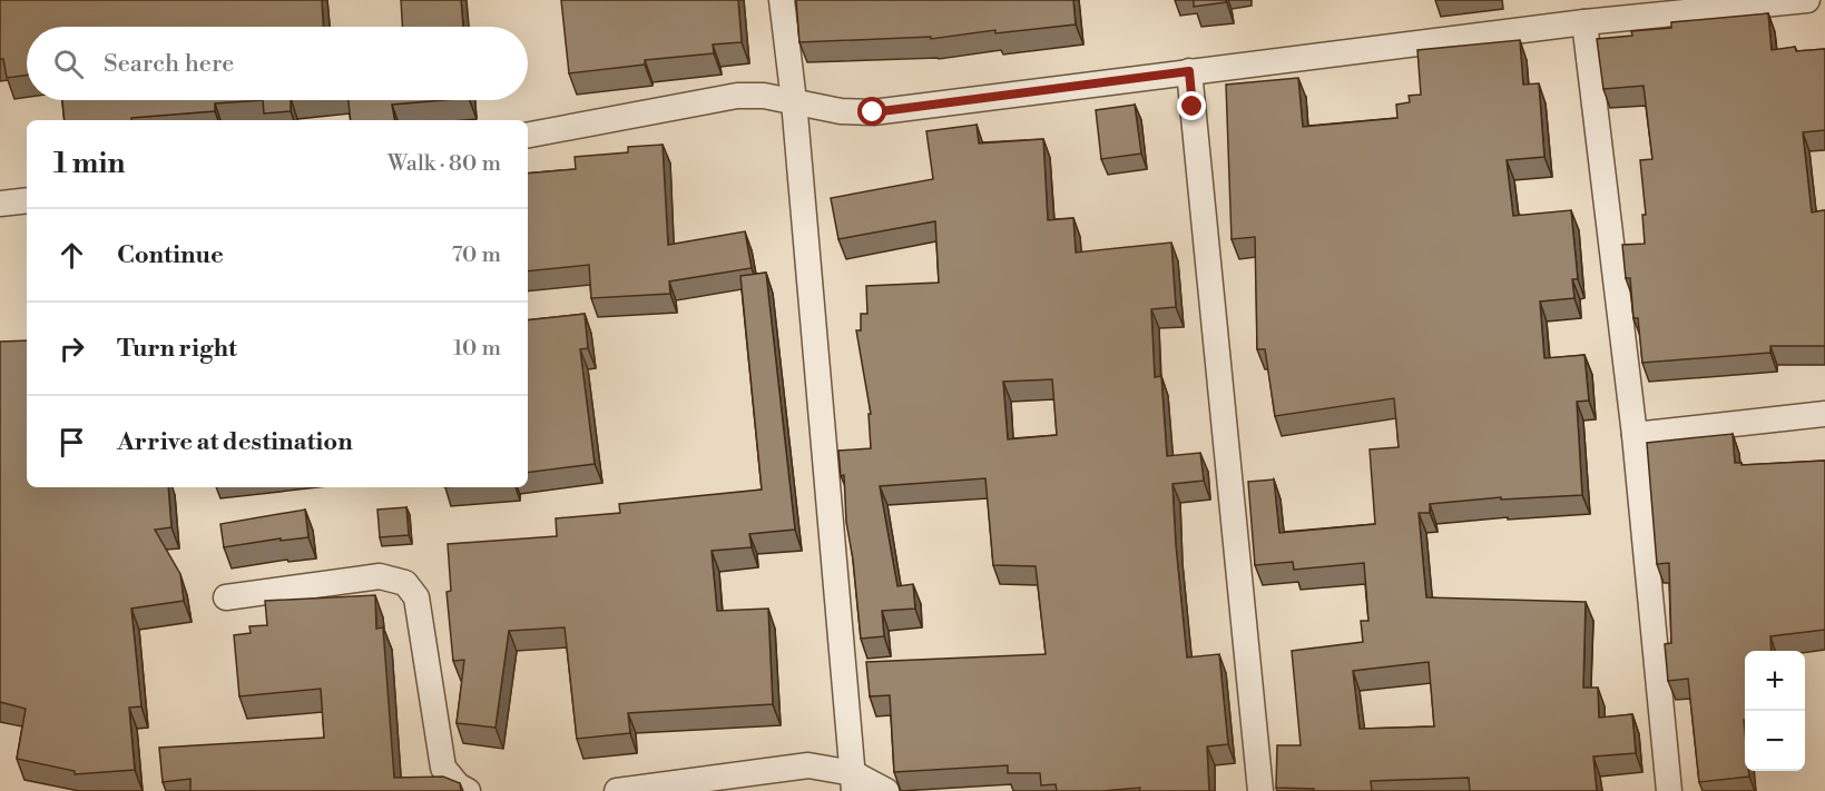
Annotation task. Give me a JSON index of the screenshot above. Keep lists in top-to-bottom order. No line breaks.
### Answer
{"page":{"search":"Search here","heading":["1 min","Walk · 80 m"],"list":[["Continue","70 m"],["Turn right","10 m"],"Arrive at destination"],"map_buttons":["+","−"]}}
